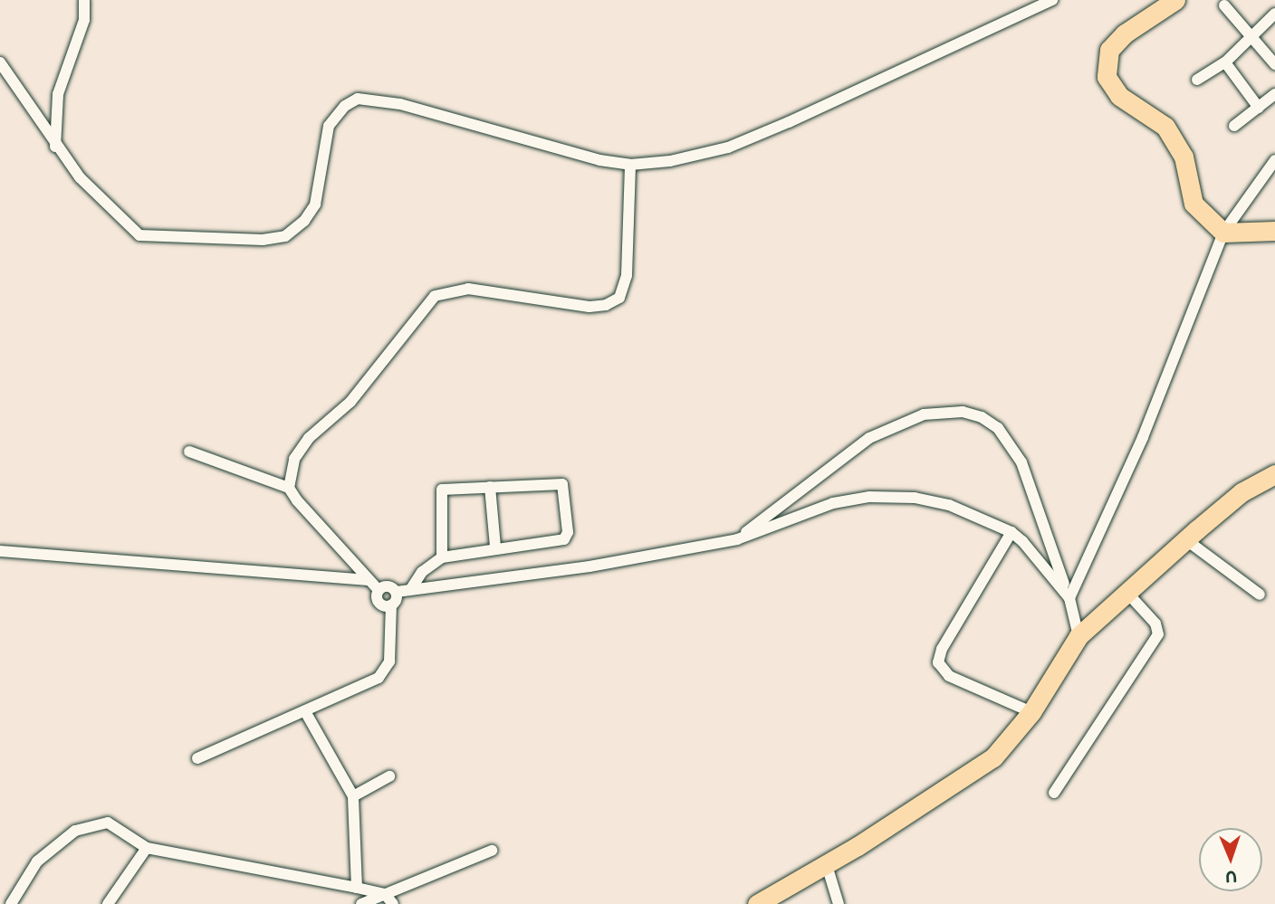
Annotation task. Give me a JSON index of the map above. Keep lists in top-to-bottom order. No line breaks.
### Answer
{"north":"bottom"}
